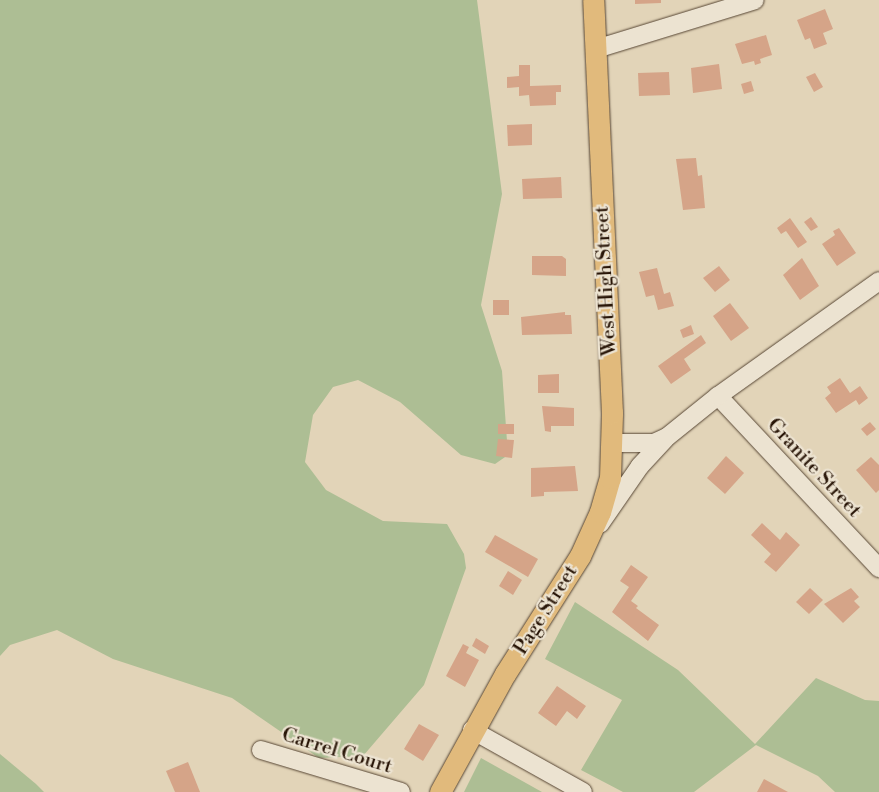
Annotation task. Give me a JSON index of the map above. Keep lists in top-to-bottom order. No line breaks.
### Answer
{"streets":{"main road":["West High Street","Page Street"],"street":["Granite Street","Carrel Court"]},"crossings":[["West High Street","Page Street"],["Granite Street","Page Street"]]}
